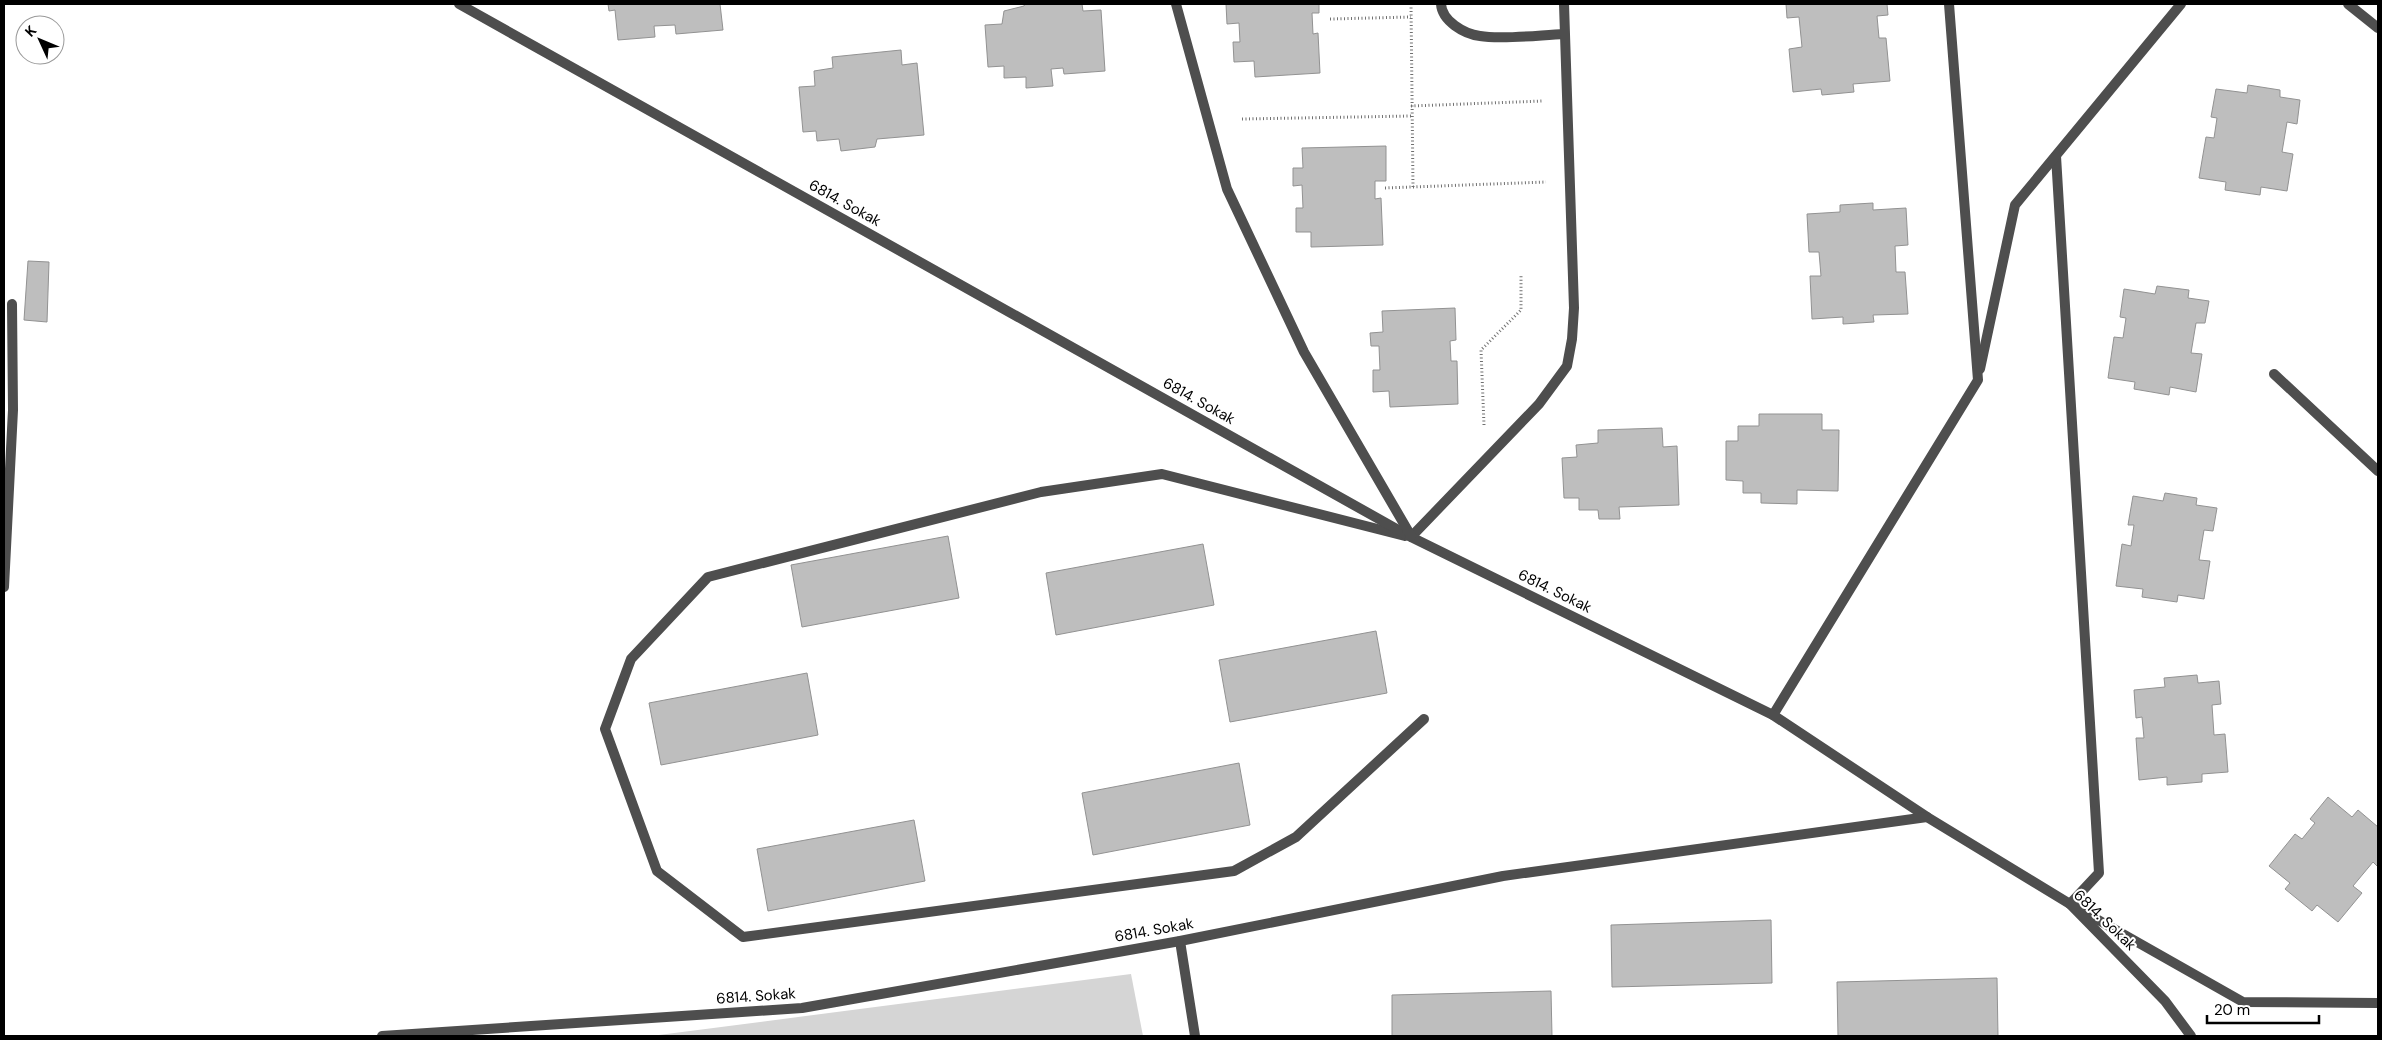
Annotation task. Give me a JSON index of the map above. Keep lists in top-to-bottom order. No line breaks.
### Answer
{"streets":{"street":["6814. Sokak"]},"scale_bar":"20 m","north":"top left"}
